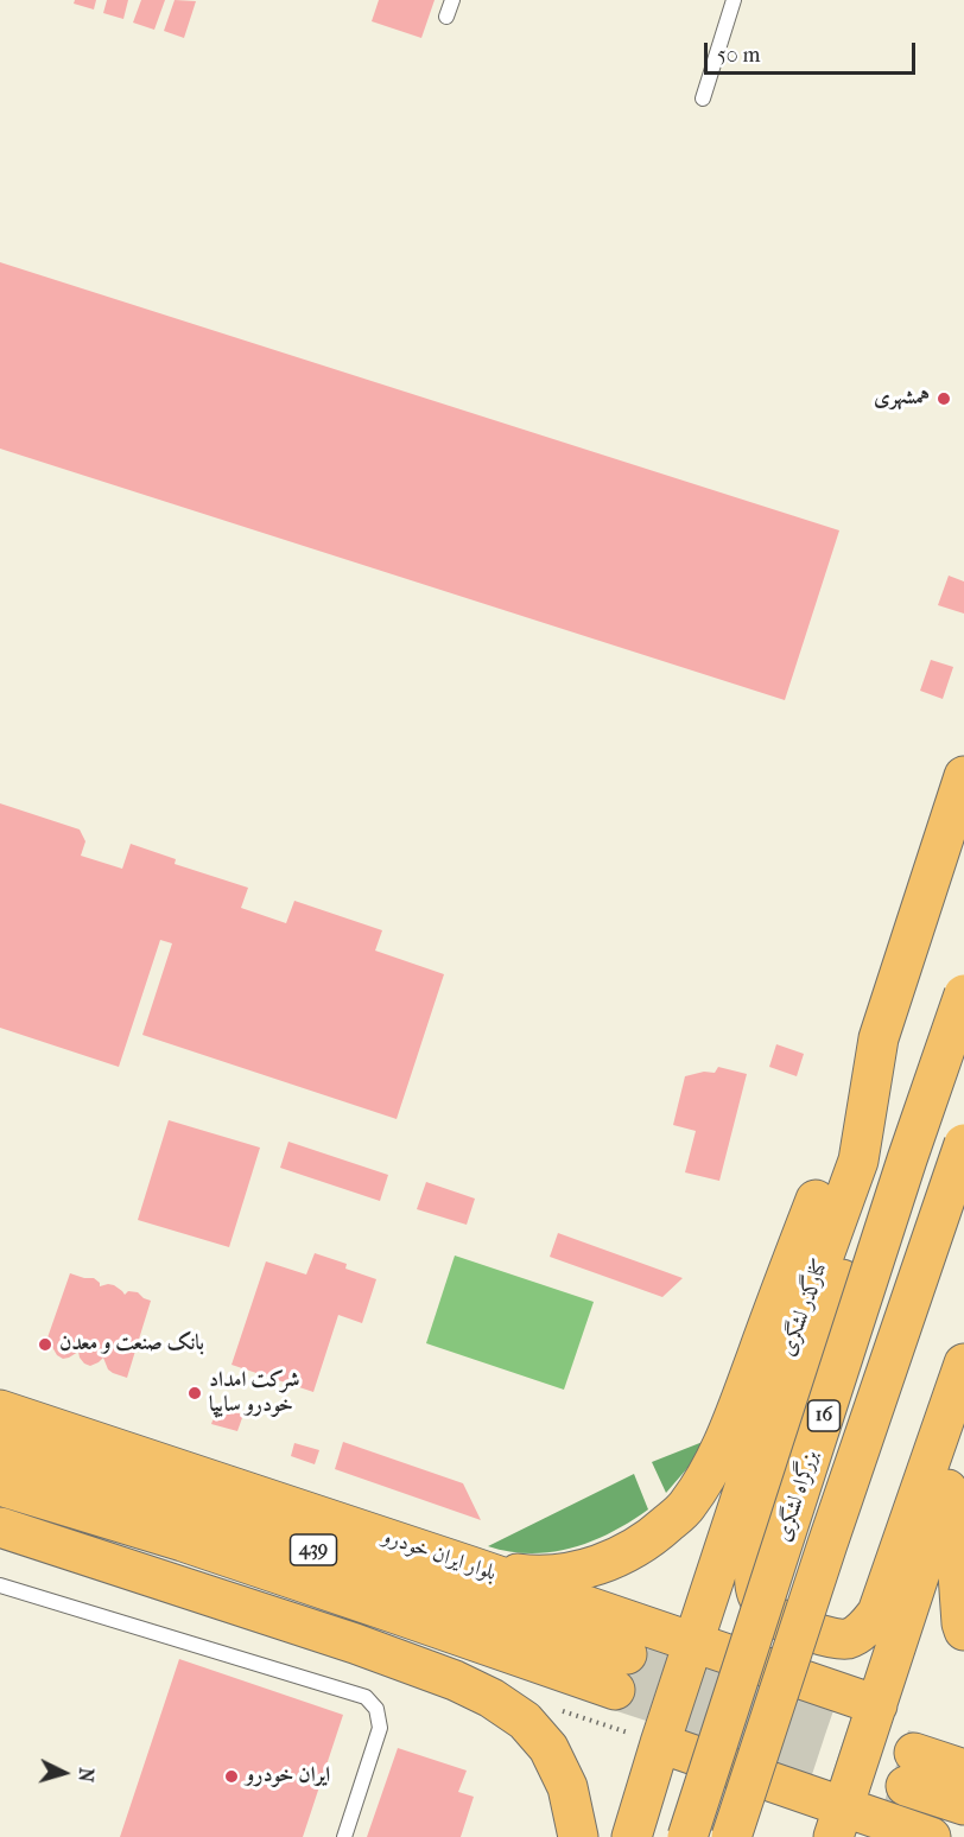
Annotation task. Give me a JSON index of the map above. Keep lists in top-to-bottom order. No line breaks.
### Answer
{"streets":{"main road":["کنارگذر لشگری","16","بزرگراه لشگری","439","بلوار ایران خودرو"]},"crossings":[["کنارگذر لشگری","بلوار ایران خودرو"]],"places":["همشهری","بانک صنعت و معدن","شرکت امداد خودرو سایپا","ایران خودرو"],"scale_bar":"50 m","north":"right"}
